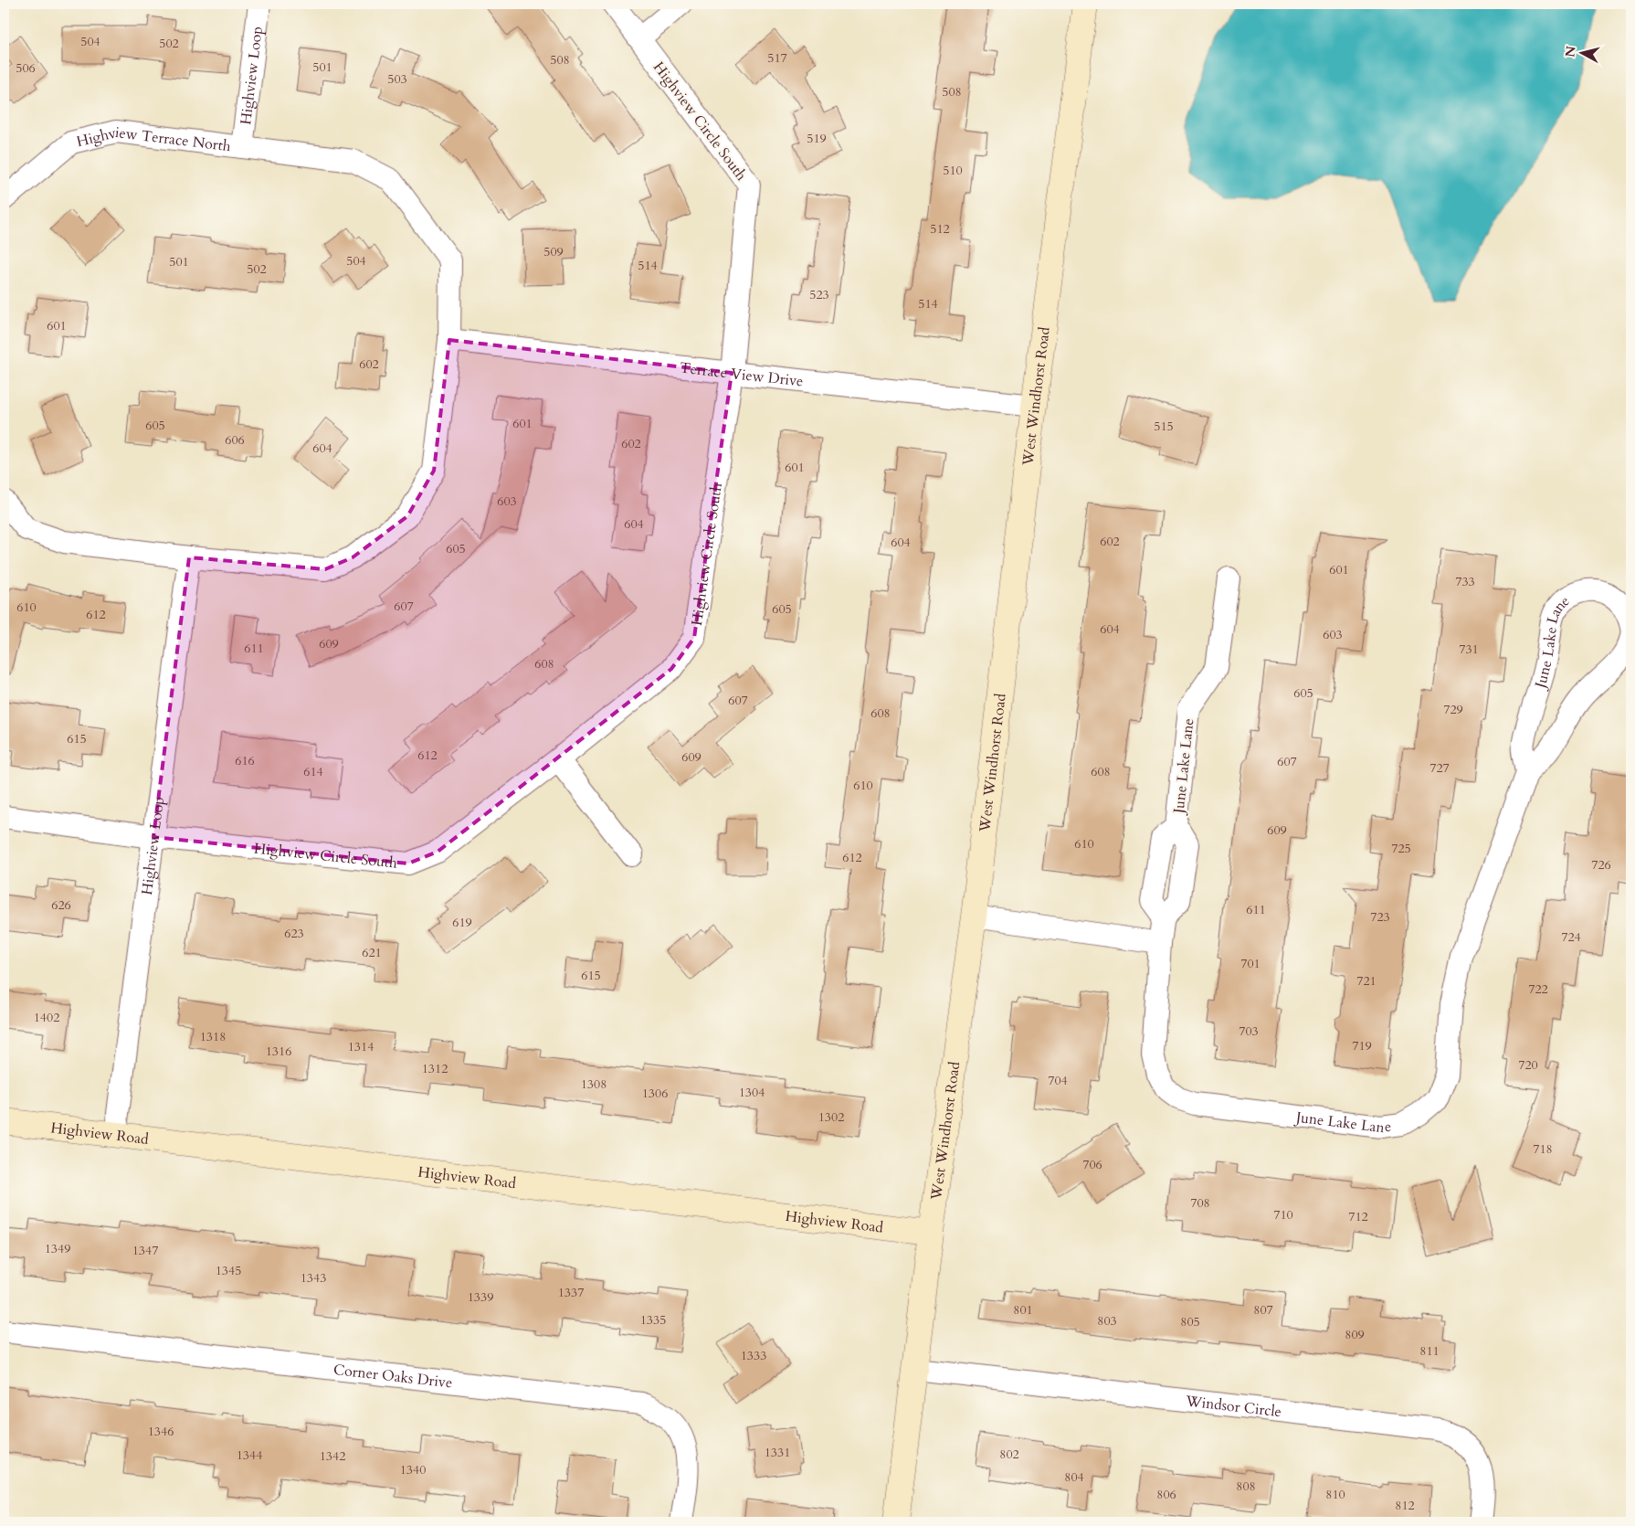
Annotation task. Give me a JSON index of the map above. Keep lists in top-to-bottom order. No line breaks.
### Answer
{"streets":{"street":["Highview Loop","Highview Circle South","Highview Terrace North","Terrace View Drive","West Windhorst Road","June Lake Lane","Highview Road","Corner Oaks Drive","Windsor Circle"]},"crossings":[["Highview Loop","Highview Circle South"],["Highview Loop","Highview Terrace North"],["Highview Loop","Highview Road"],["Highview Circle South","Terrace View Drive"],["Highview Terrace North","Terrace View Drive"],["Terrace View Drive","West Windhorst Road"],["West Windhorst Road","Highview Road"],["West Windhorst Road","Windsor Circle"]],"house_numbers":["504","502","517","508","501","506","503","508","519","510","512","509","504","501","514","502","523","514","601","602","601","605","515","606","602","604","601","603","604","602","604","605","601","733","607","610","605","612","604","603","609","611","731","608","605","607","729","608","615","612","609","616","607","727","614","608","610","609","610","725","612","726","626","611","723","619","623","724","621","701","615","721","722","1402","703","1318","719","1314","1316","720","1312","704","1308","1304","1306","1302","718","706","708","710","712","1349","1347","1345","1343","1337","1339","801","807","1335","803","805","809","811","1333","1346","1331","802","1344","1342","1340","804","808","806","810","812"],"north":"left"}
